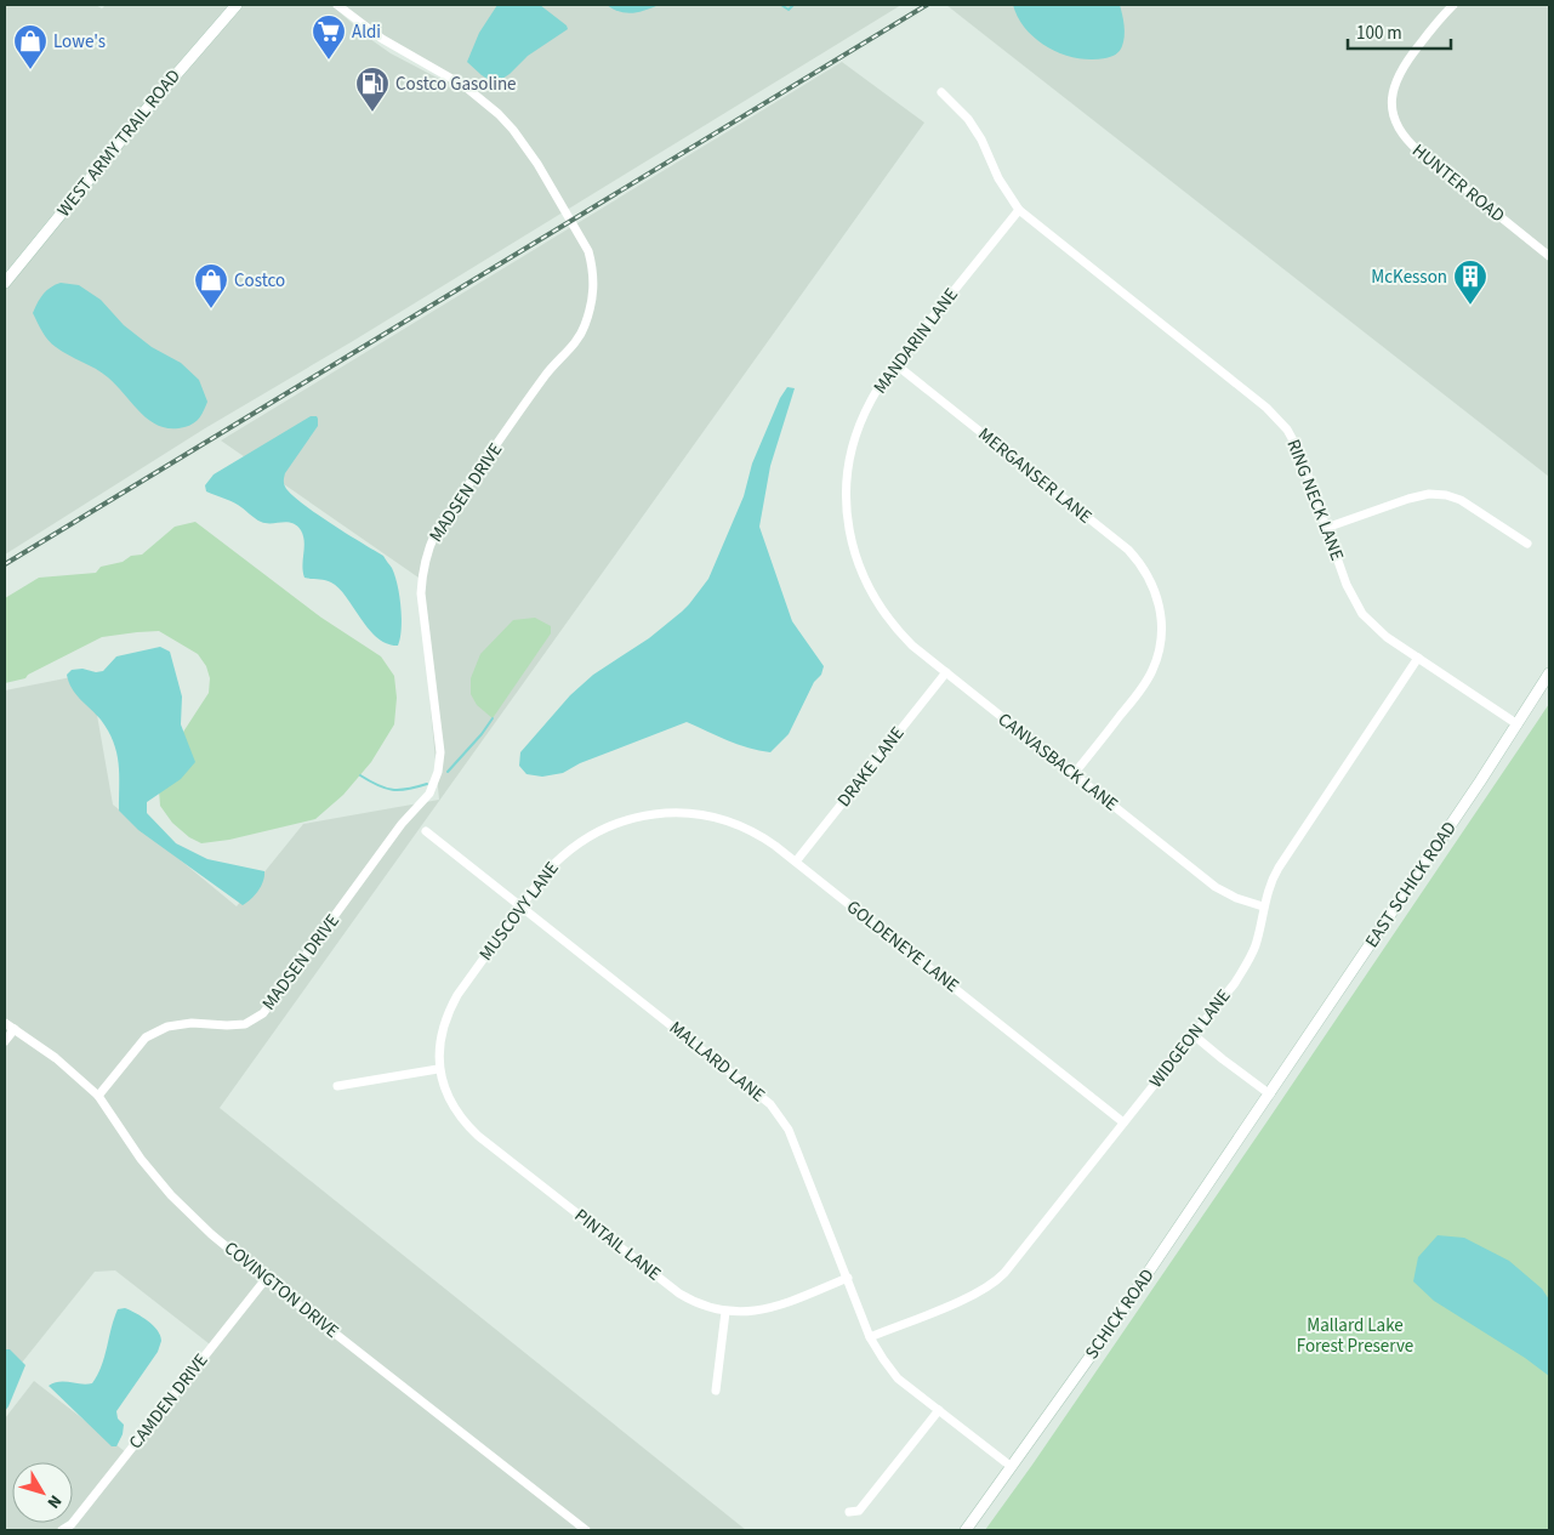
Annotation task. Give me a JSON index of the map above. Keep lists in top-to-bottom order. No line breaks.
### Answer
{"streets":{"street":["WEST ARMY TRAIL ROAD","HUNTER ROAD","MANDARIN LANE","MERGANSER LANE","MADSEN DRIVE","RING NECK LANE","CANVASBACK LANE","DRAKE LANE","EAST SCHICK ROAD","MUSCOVY LANE","GOLDENEYE LANE","WIDGEON LANE","MALLARD LANE","PINTAIL LANE","COVINGTON DRIVE","SCHICK ROAD","CAMDEN DRIVE"]},"crossings":[["MANDARIN LANE","MERGANSER LANE"],["MANDARIN LANE","RING NECK LANE"],["MANDARIN LANE","CANVASBACK LANE"],["MERGANSER LANE","CANVASBACK LANE"],["MADSEN DRIVE","COVINGTON DRIVE"],["RING NECK LANE","EAST SCHICK ROAD"],["RING NECK LANE","WIDGEON LANE"],["CANVASBACK LANE","DRAKE LANE"],["CANVASBACK LANE","WIDGEON LANE"],["DRAKE LANE","GOLDENEYE LANE"],["EAST SCHICK ROAD","SCHICK ROAD"],["MUSCOVY LANE","GOLDENEYE LANE"],["MUSCOVY LANE","MALLARD LANE"],["MUSCOVY LANE","PINTAIL LANE"],["GOLDENEYE LANE","WIDGEON LANE"],["WIDGEON LANE","MALLARD LANE"],["MALLARD LANE","PINTAIL LANE"],["MALLARD LANE","SCHICK ROAD"],["COVINGTON DRIVE","CAMDEN DRIVE"]],"parks":["Mallard Lake Forest Preserve"],"places":{"supermarket":["Aldi"],"shop":["Lowe's","Costco"],"fuel station":["Costco Gasoline"],"building":["McKesson"]},"scale_bar":"100 m","north":"bottom right"}
